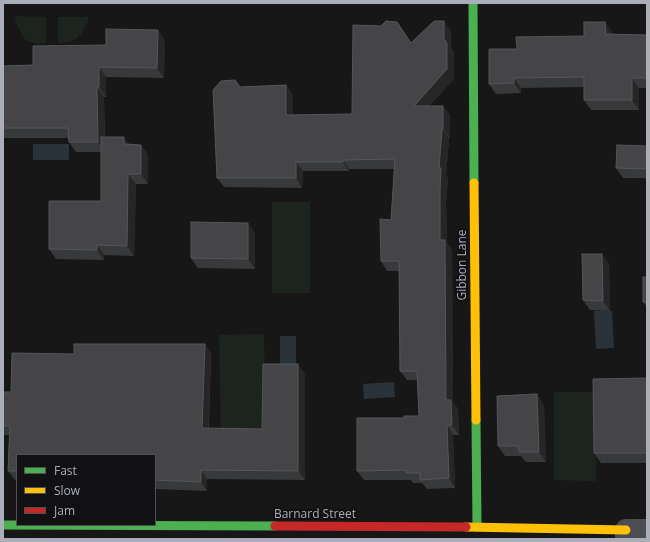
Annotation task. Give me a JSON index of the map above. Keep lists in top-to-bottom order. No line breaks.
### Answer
{"streets":{"street":["Gibbon Lane","Barnard Street"]},"crossings":[["Gibbon Lane","Barnard Street"]],"legend":["Fast","Slow","Jam"]}
